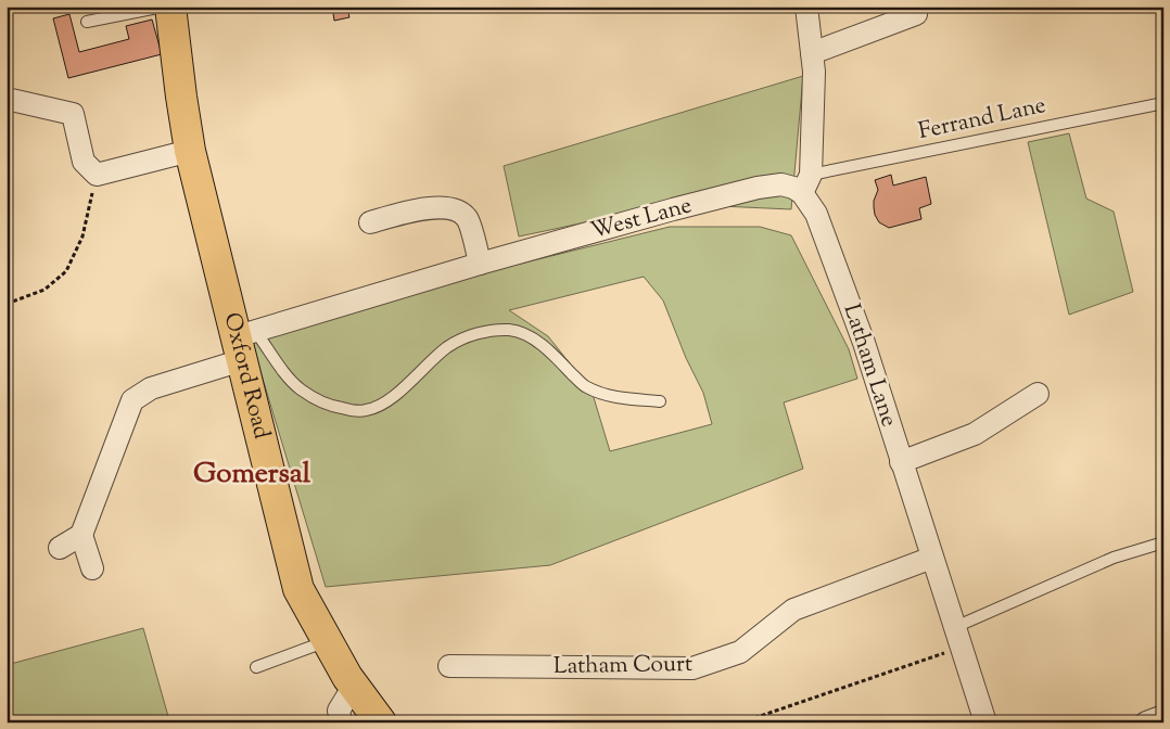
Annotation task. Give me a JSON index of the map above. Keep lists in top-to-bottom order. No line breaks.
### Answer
{"streets":{"main road":["Oxford Road"],"street":["West Lane","Latham Lane","Latham Court"],"lane":["Ferrand Lane"]},"crossings":[["Ferrand Lane","West Lane"],["Ferrand Lane","Latham Lane"],["West Lane","Latham Lane"],["West Lane","Oxford Road"],["Latham Lane","Latham Court"]],"districts":["Gomersal"]}
